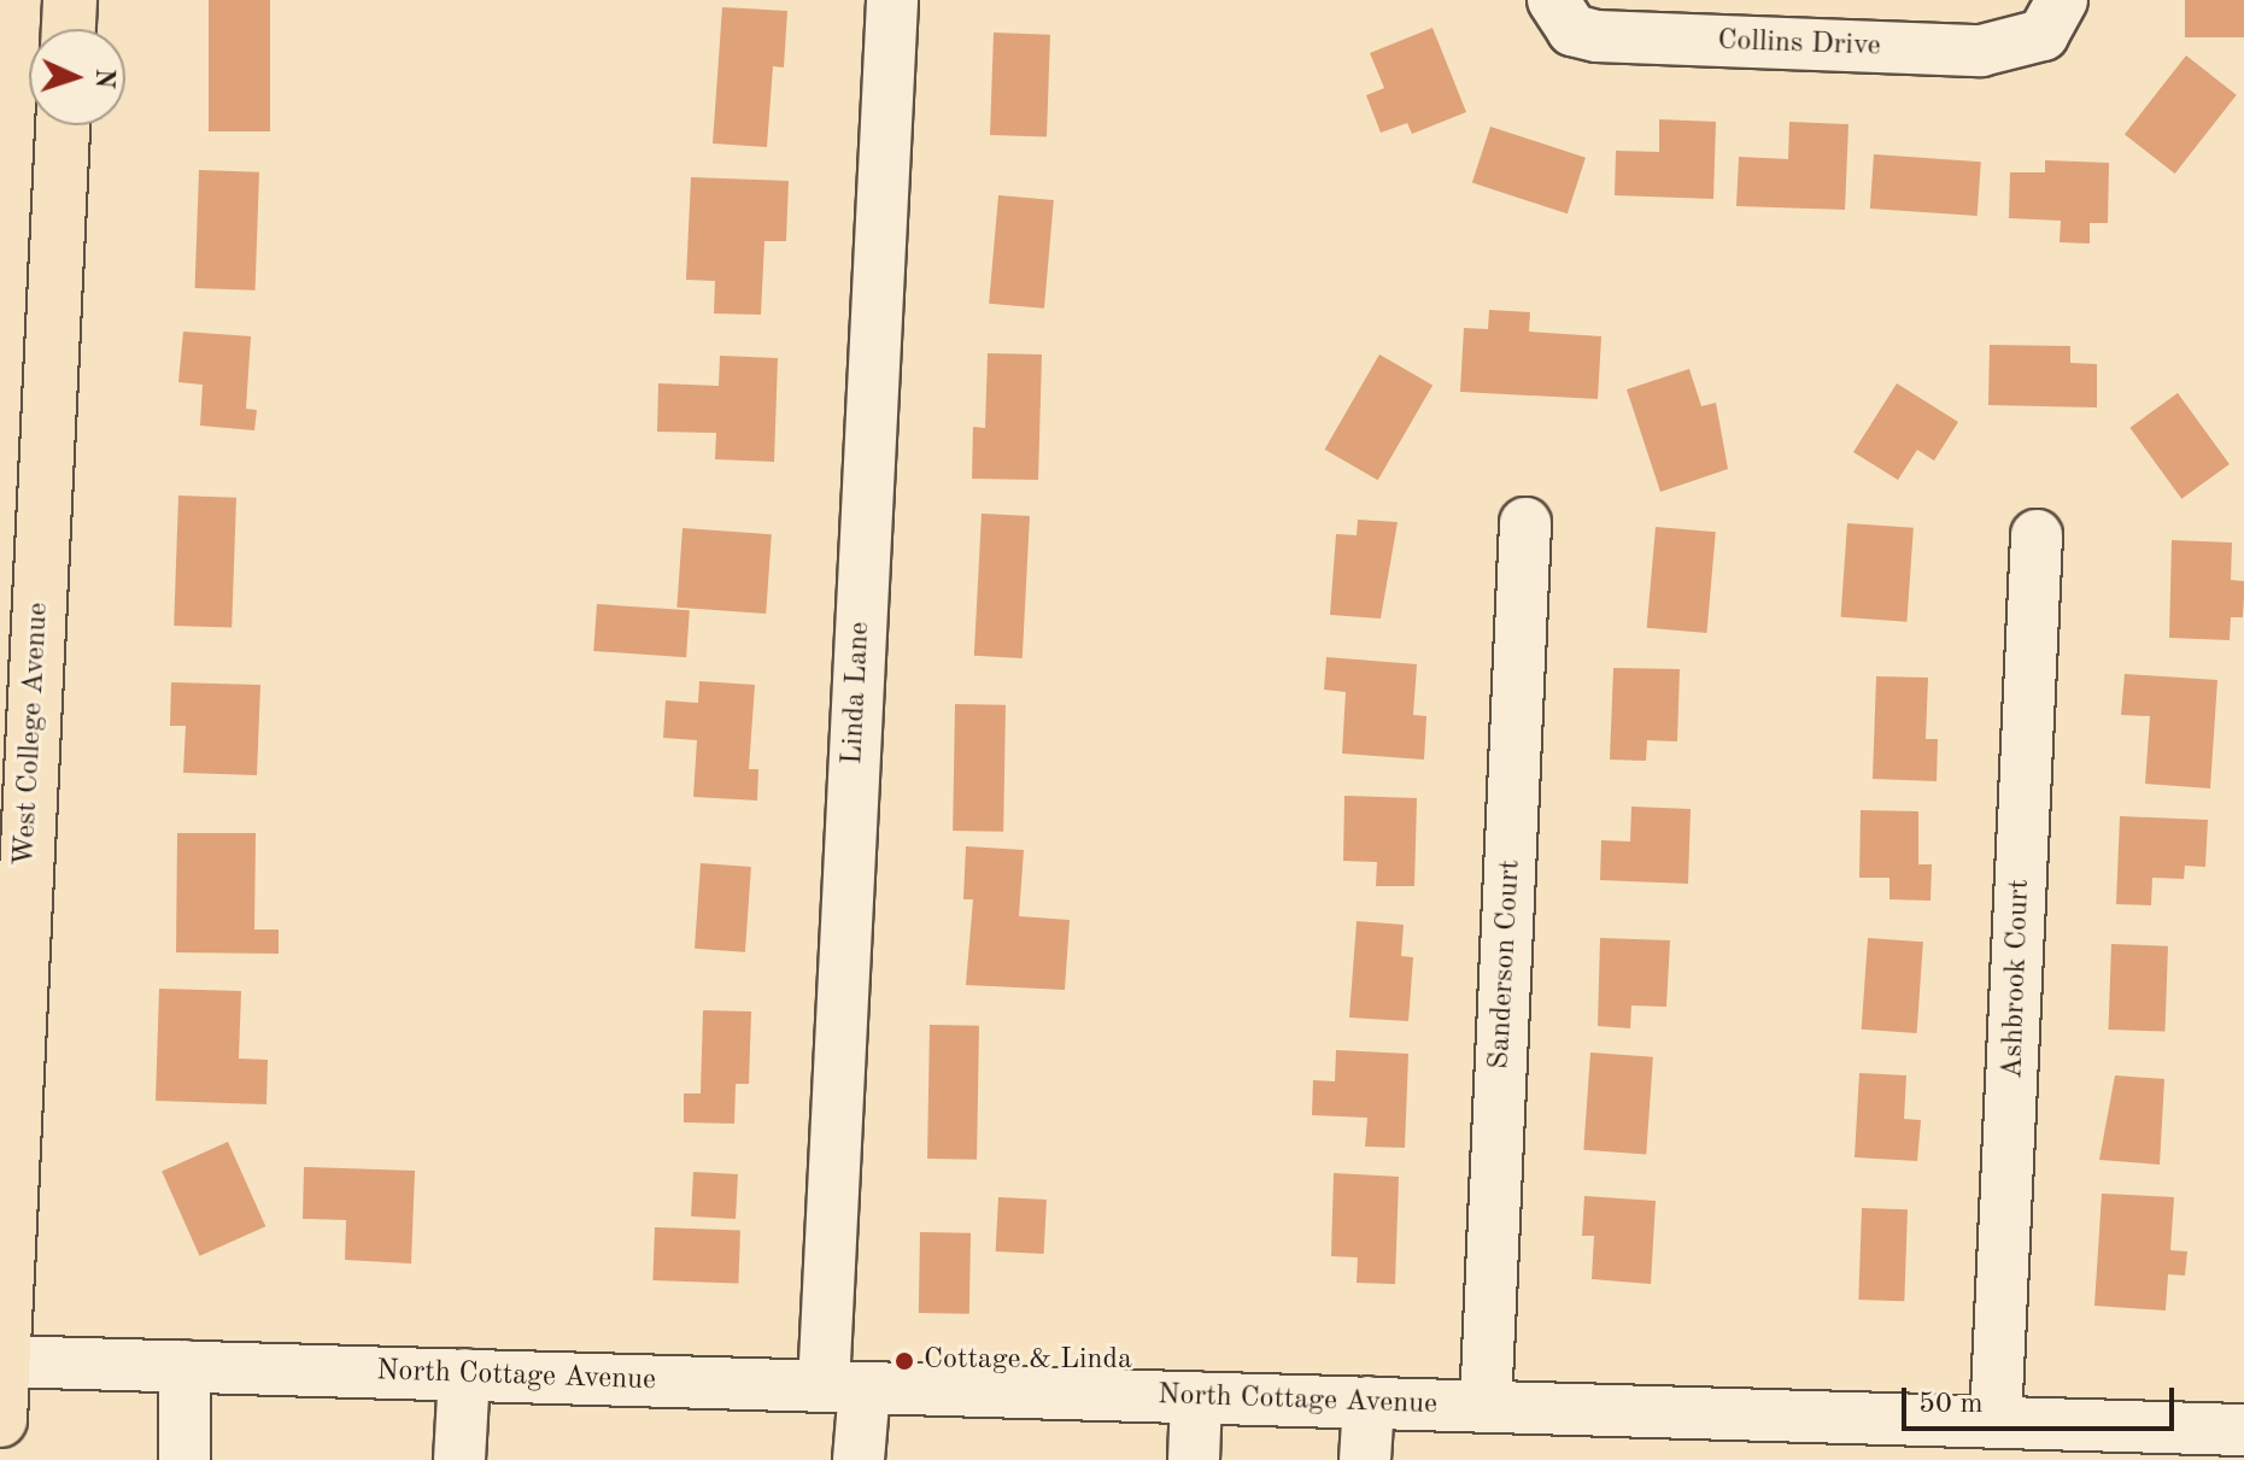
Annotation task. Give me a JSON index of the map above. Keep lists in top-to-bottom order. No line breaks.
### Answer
{"streets":{"main road":["West College Avenue"],"street":["Collins Drive","Linda Lane","Sanderson Court","Ashbrook Court","North Cottage Avenue"]},"crossings":[["Linda Lane","North Cottage Avenue"],["West College Avenue","North Cottage Avenue"],["Sanderson Court","North Cottage Avenue"],["Ashbrook Court","North Cottage Avenue"]],"places":["Cottage & Linda"],"scale_bar":"50 m","north":"right"}
